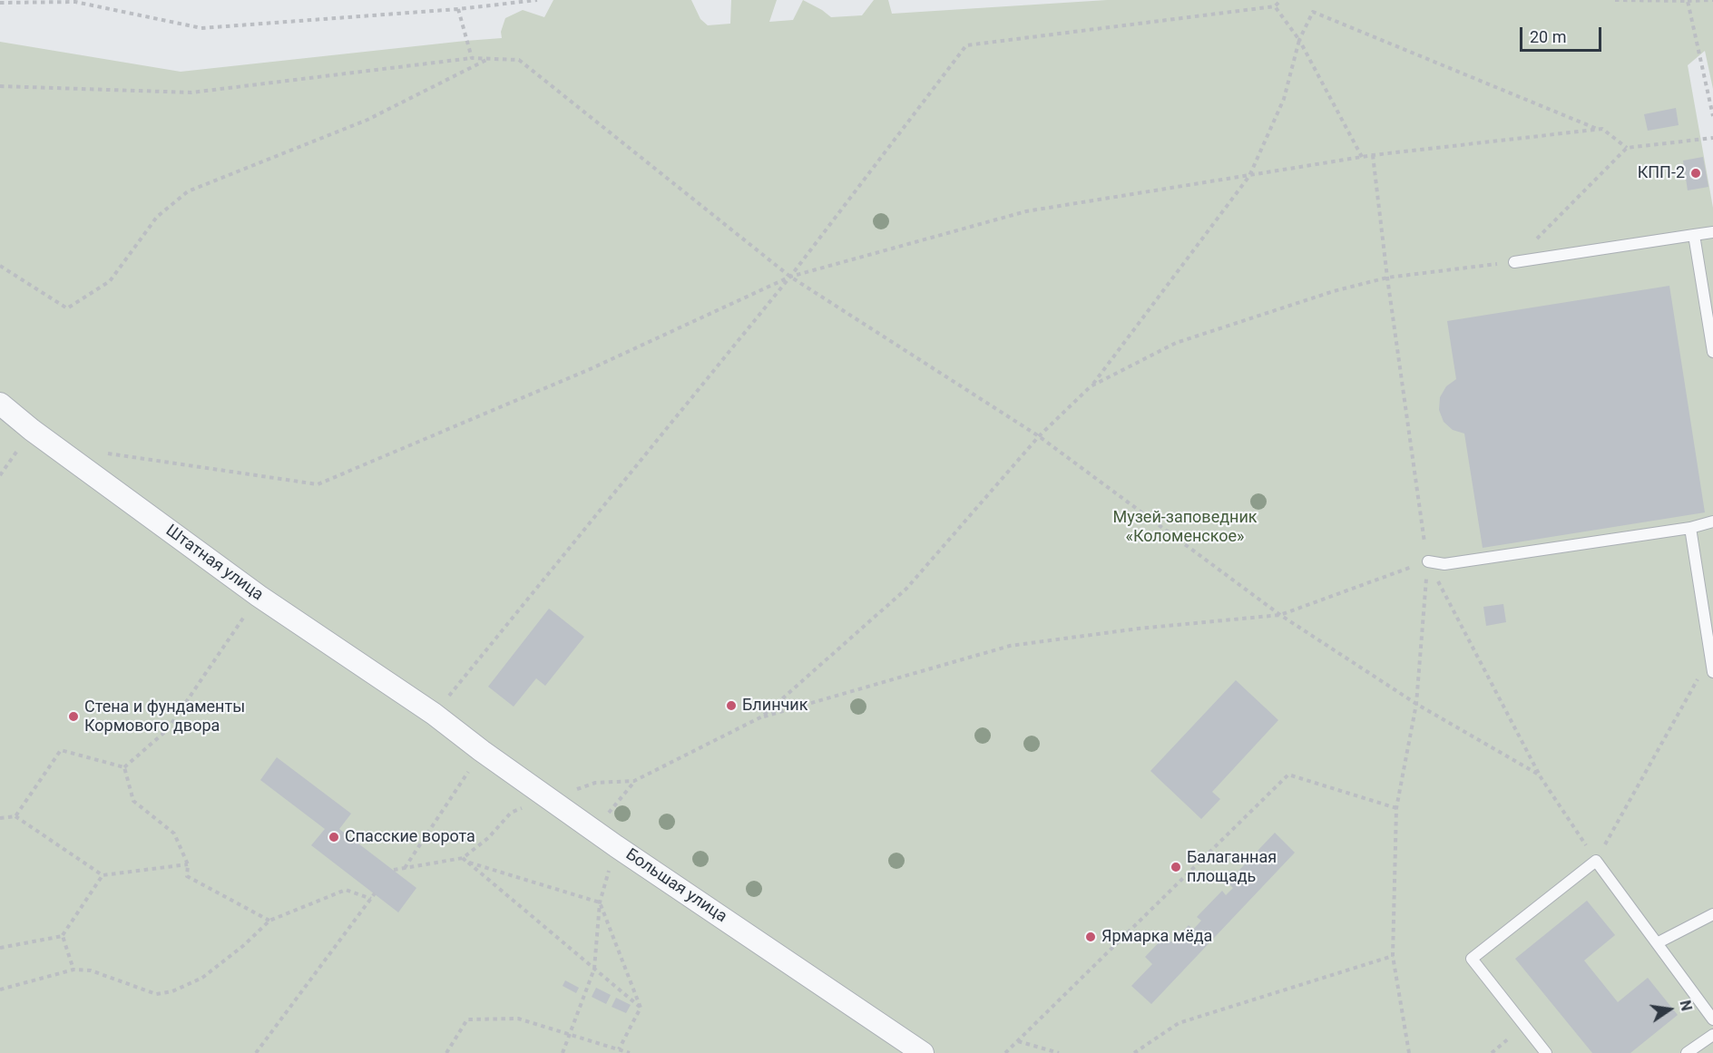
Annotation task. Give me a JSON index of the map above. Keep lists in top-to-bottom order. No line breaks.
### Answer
{"streets":{"street":["Штатная улица","Большая улица"]},"crossings":[["Штатная улица","Большая улица"]],"parks":["Музей-заповедник «Коломенское»"],"places":["КПП-2","Блинчик","Стена и фундаменты Кормового двора","Спасские ворота","Балаганная площадь","Ярмарка мёда"],"scale_bar":"20 m","north":"right"}
